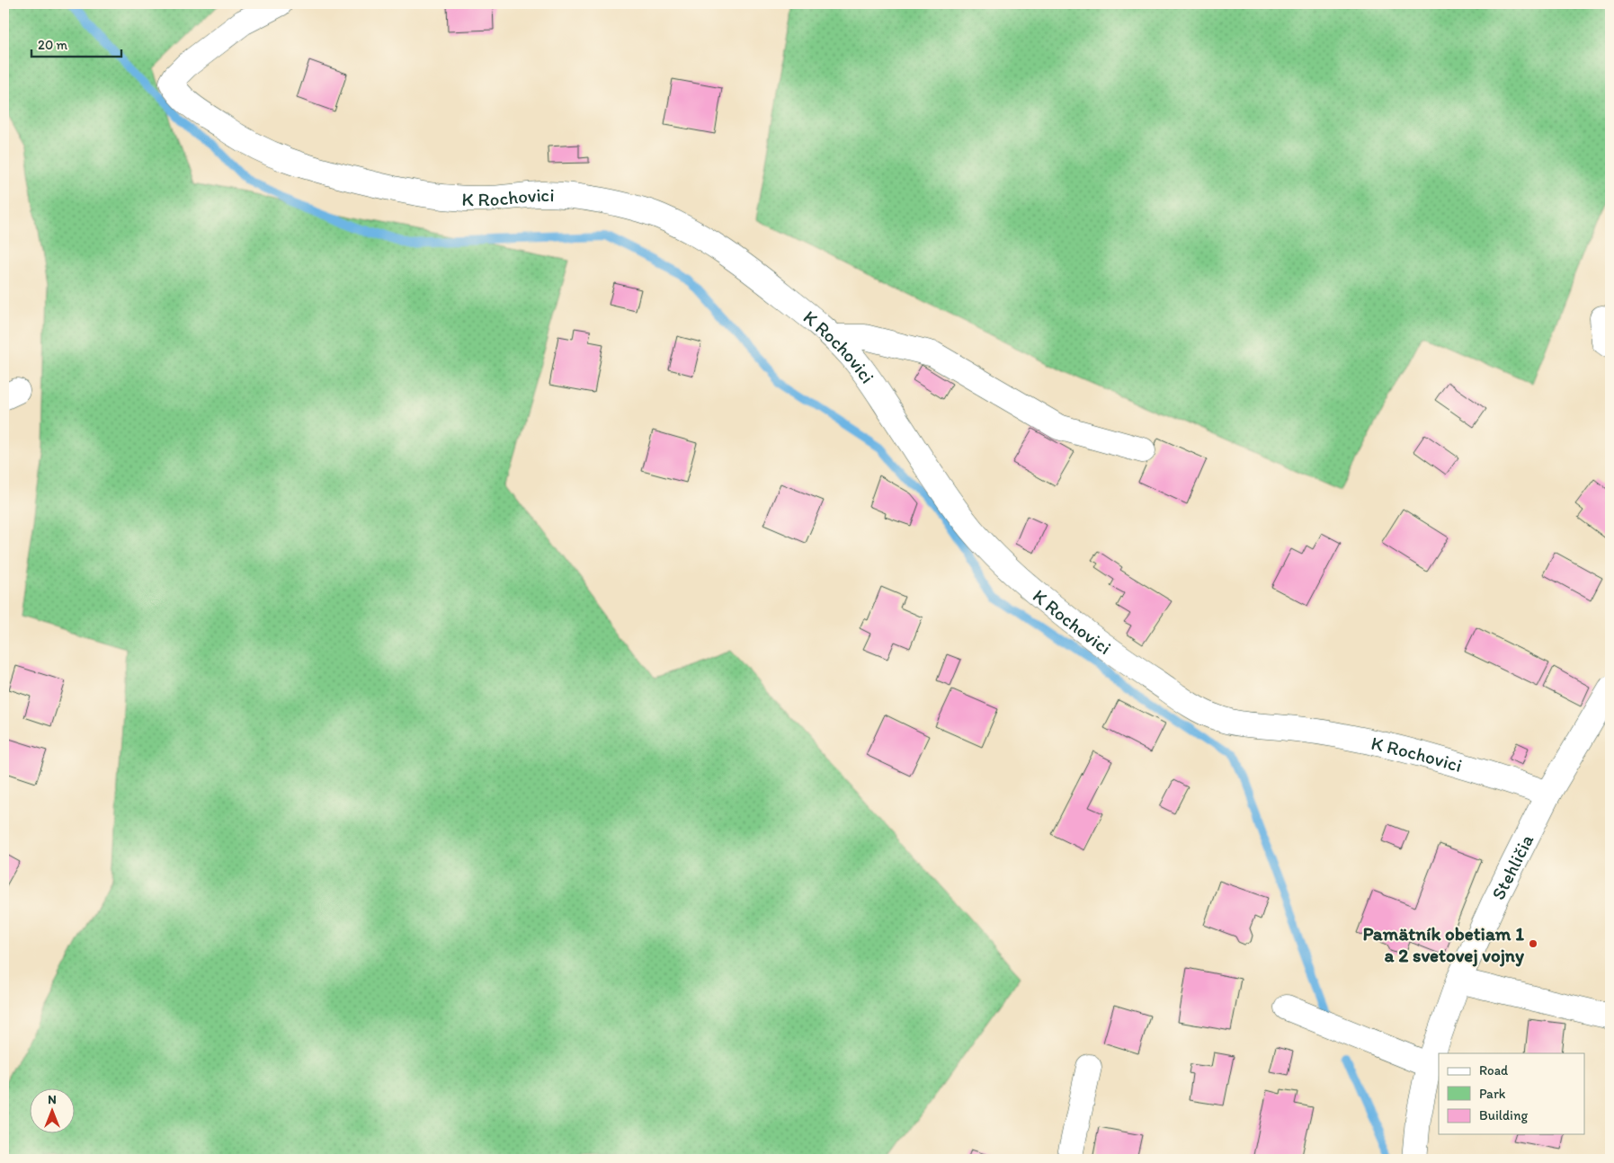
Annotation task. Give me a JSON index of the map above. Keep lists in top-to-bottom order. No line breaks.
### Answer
{"streets":{"street":["K Rochovici","Stehličia"]},"crossings":[["K Rochovici","Stehličia"]],"places":["Pamätník obetiam 1 a 2 svetovej vojny"],"legend":["Road","Park","Building"],"scale_bar":"20 m","north":"top"}
